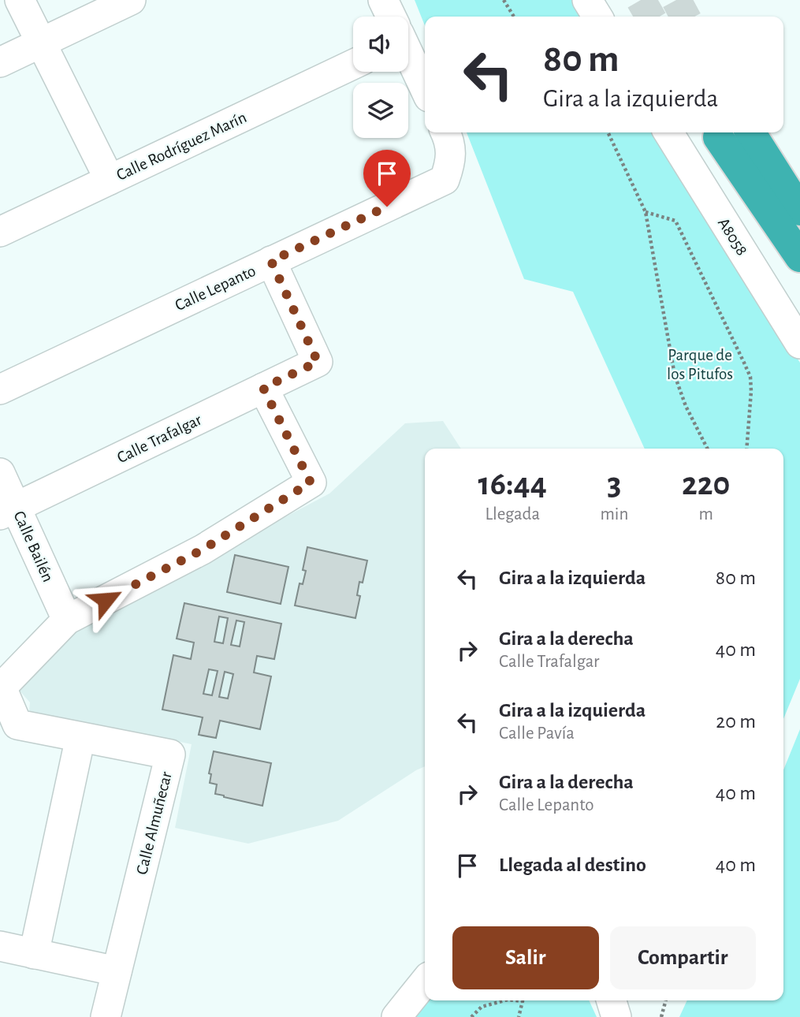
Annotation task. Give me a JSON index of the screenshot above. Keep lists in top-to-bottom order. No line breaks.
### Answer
{"streets":{"street":["Calle Rodríguez Marín","A8058","Calle Lepanto","Calle Trafalgar","Calle Bailén","Calle Almuñecar"]},"crossings":[["Calle Lepanto","Calle Trafalgar"],["Calle Trafalgar","Calle Bailén"]],"parks":["Parque de los Pitufos"],"page":{"turn":["80 m","Gira a la izquierda"],"eta":["16:44","Llegada","3","min","220","m"],"list":[{"name":"Gira a la izquierda","value":"80 m"},{"name":"Gira a la derecha","note":"Calle Trafalgar","value":"40 m"},{"name":"Gira a la izquierda","note":"Calle Pavía","value":"20 m"},{"name":"Gira a la derecha","note":"Calle Lepanto","value":"40 m"},{"name":"Llegada al destino","value":"40 m"}],"buttons":["Salir","Compartir"]}}
